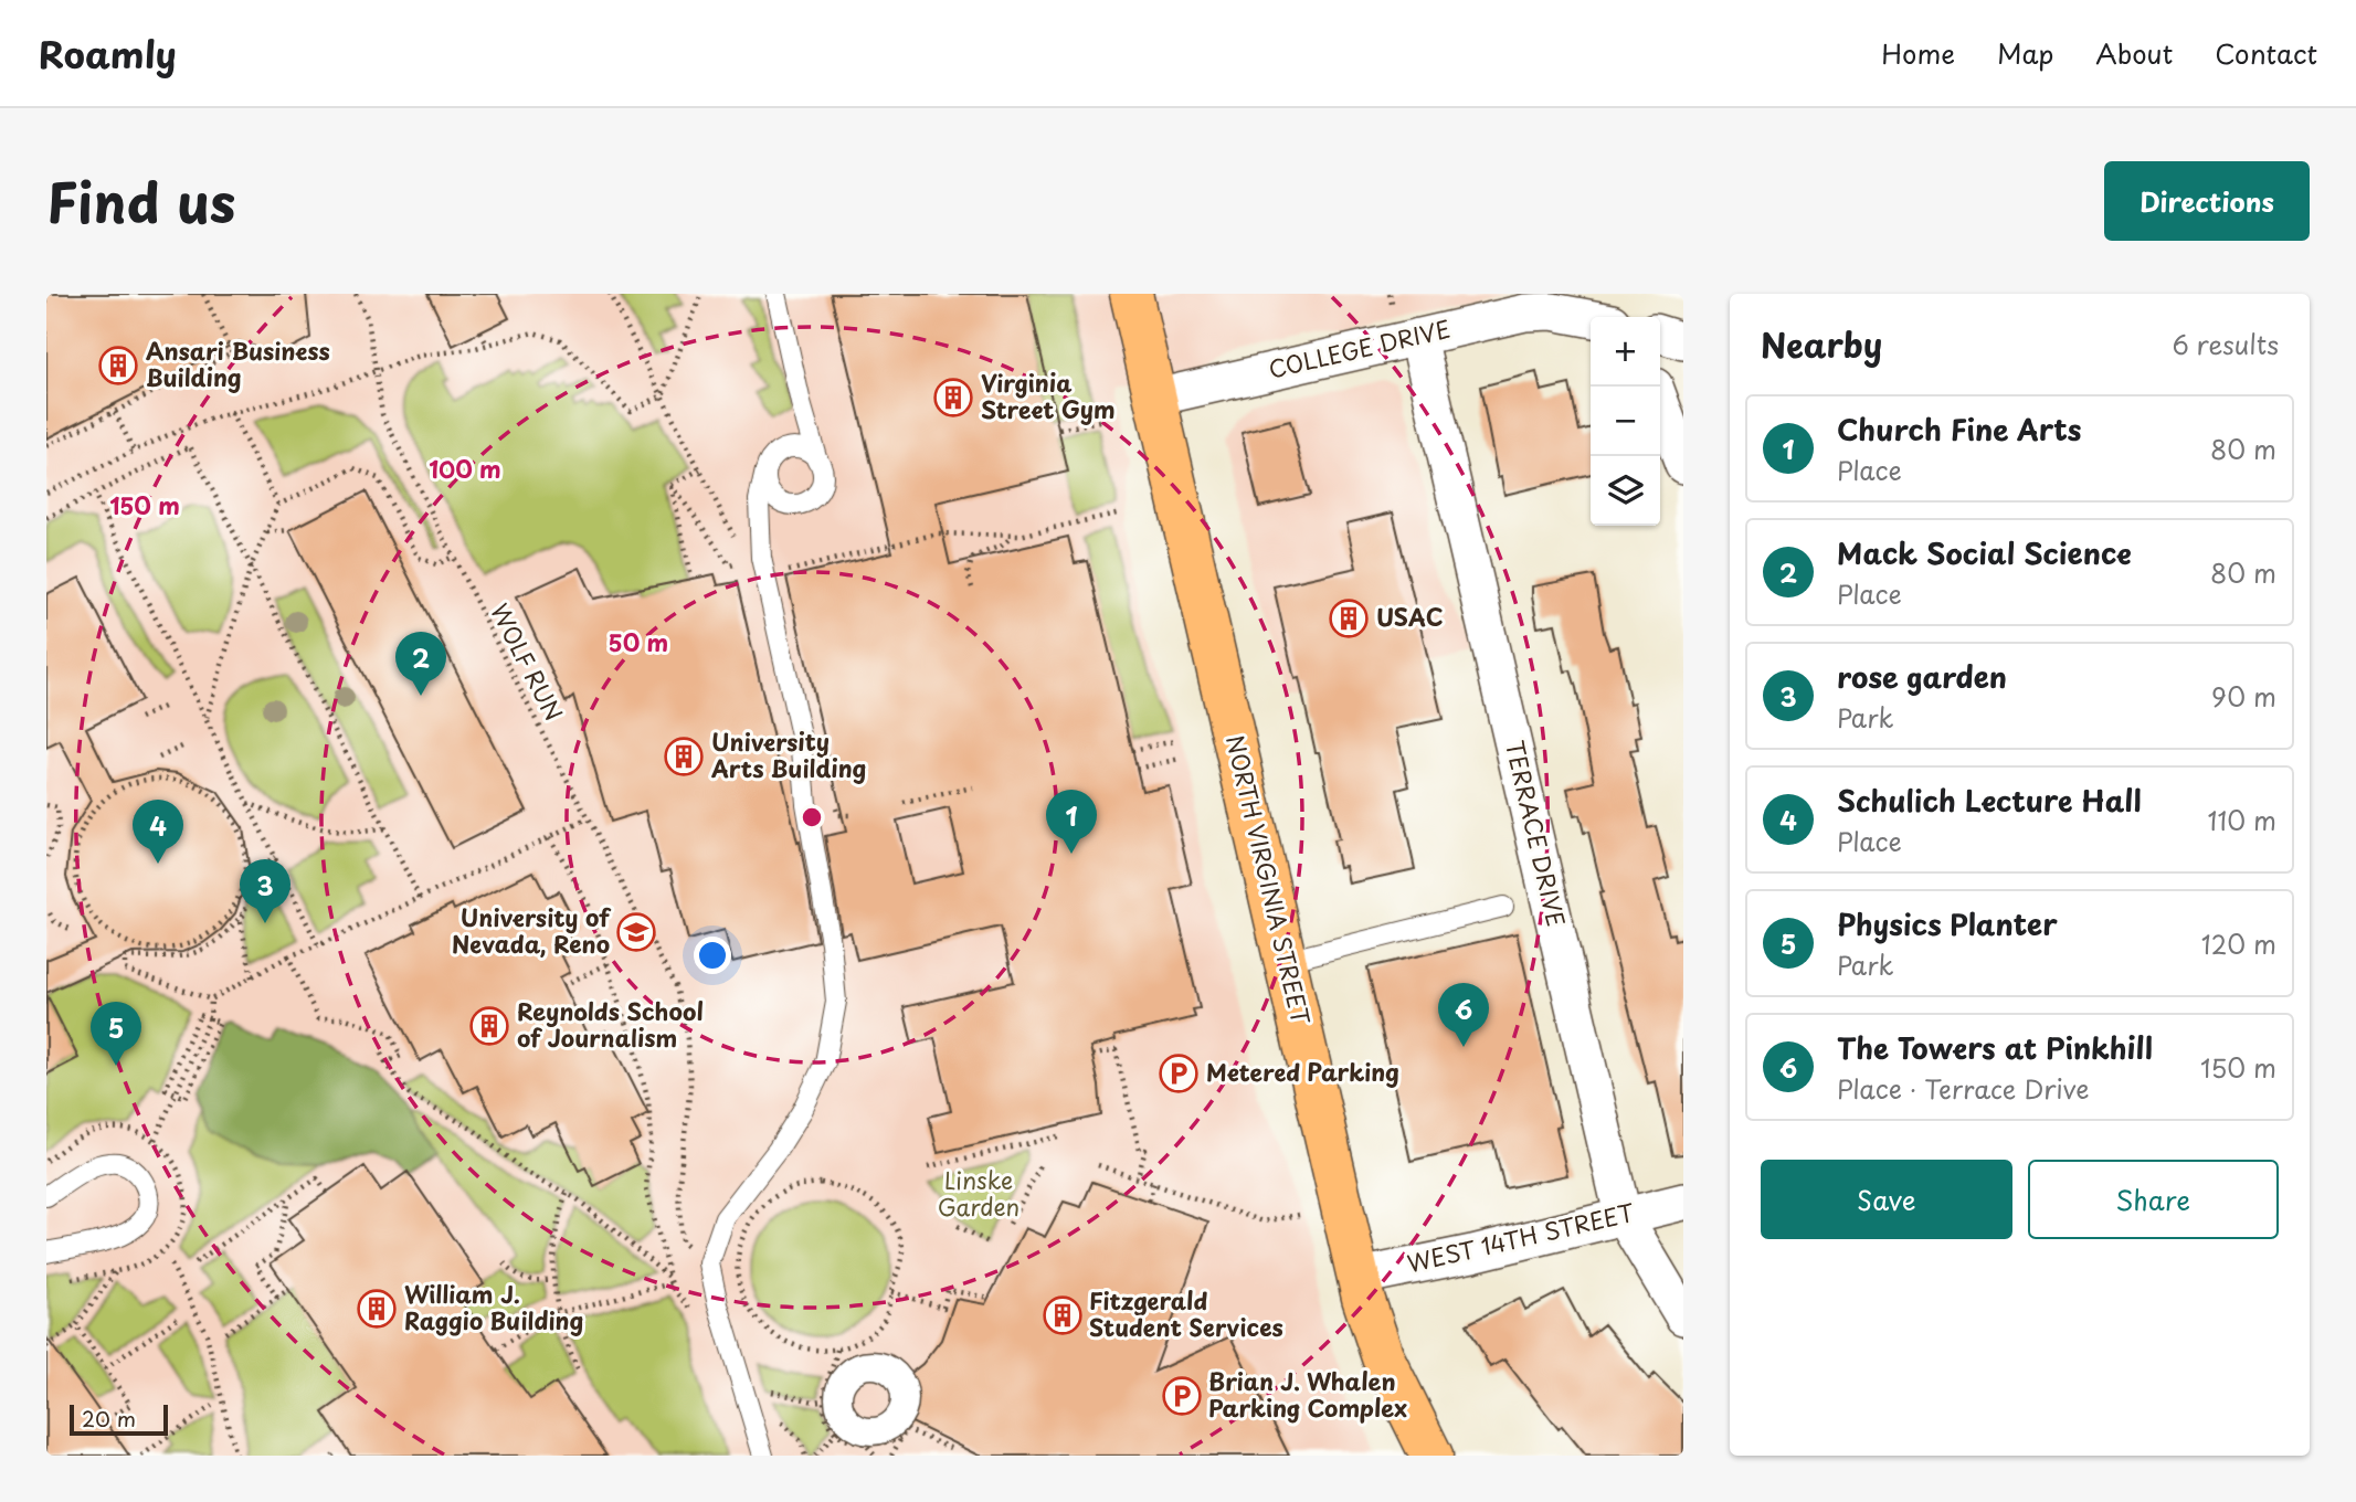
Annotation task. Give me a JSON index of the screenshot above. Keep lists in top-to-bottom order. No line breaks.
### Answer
{"streets":{"main road":["NORTH VIRGINIA STREET"],"street":["COLLEGE DRIVE","TERRACE DRIVE","WEST 14TH STREET"],"path":["WOLF RUN"]},"crossings":[["COLLEGE DRIVE","TERRACE DRIVE"],["COLLEGE DRIVE","NORTH VIRGINIA STREET"],["TERRACE DRIVE","WEST 14TH STREET"],["NORTH VIRGINIA STREET","WEST 14TH STREET"]],"parks":["Linske Garden"],"places":{"building":["Ansari Business Building","Virginia Street Gym","USAC","University Arts Building","Reynolds School of Journalism","William J. Raggio Building","Fitzgerald Student Services"],"school or university":["University of Nevada, Reno"],"parking":["Metered Parking","Brian J. Whalen Parking Complex"]},"scale_bar":"20 m","page":{"header":"Roamly","nav":["Home","Map","About","Contact"],"title":"Find us","buttons":["Directions",["Save","Share"]],"heading":["Nearby","6 results"],"map_buttons":["+","−"],"list":[{"mark":"1","name":"Church Fine Arts","note":"Place","value":"80 m"},{"mark":"2","name":"Mack Social Science","note":"Place","value":"80 m"},{"mark":"3","name":"rose garden","note":"Park","value":"90 m"},{"mark":"4","name":"Schulich Lecture Hall","note":"Place","value":"110 m"},{"mark":"5","name":"Physics Planter","note":"Park","value":"120 m"},{"mark":"6","name":"The Towers at Pinkhill","note":"Place · Terrace Drive","value":"150 m"}],"pins":["2","1","4","3","6","5"],"scale":"20 m"},"rings":["100 m","150 m","50 m"]}
